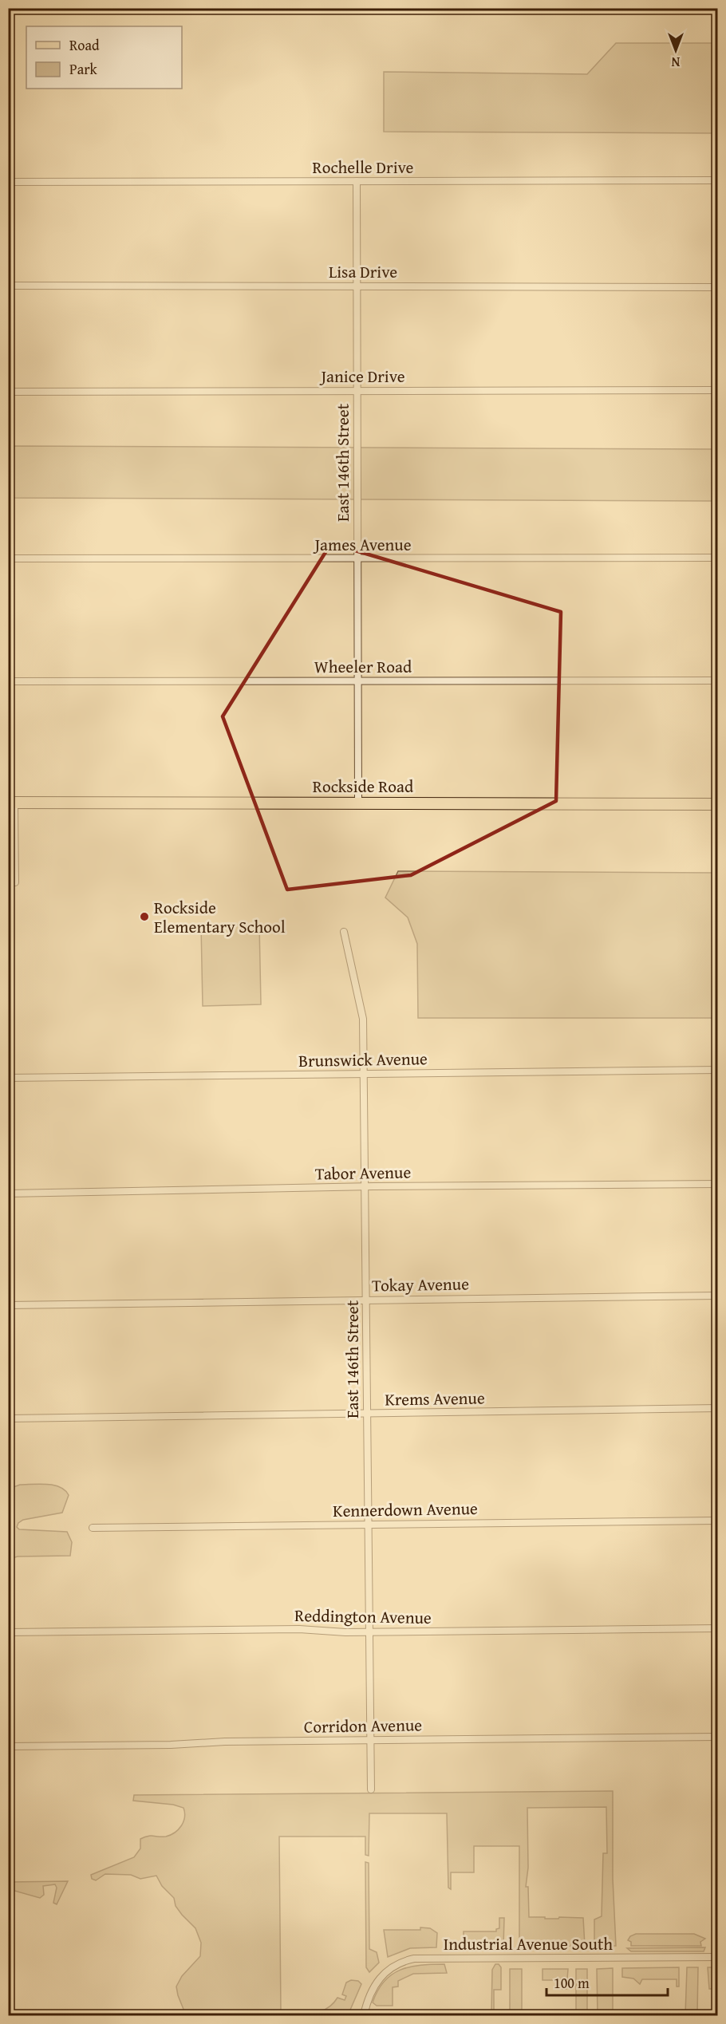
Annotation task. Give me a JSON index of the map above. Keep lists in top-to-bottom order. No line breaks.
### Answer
{"streets":{"main road":["Rockside Road"],"street":["Rochelle Drive","Lisa Drive","Janice Drive","East 146th Street","James Avenue","Wheeler Road","Brunswick Avenue","Tabor Avenue","Tokay Avenue","Krems Avenue","Kennerdown Avenue","Reddington Avenue","Corridon Avenue","Industrial Avenue South"]},"crossings":[["Rochelle Drive","East 146th Street"],["Lisa Drive","East 146th Street"],["Janice Drive","East 146th Street"],["East 146th Street","James Avenue"],["East 146th Street","Wheeler Road"],["East 146th Street","Rockside Road"],["East 146th Street","Brunswick Avenue"],["East 146th Street","Tabor Avenue"],["East 146th Street","Tokay Avenue"],["East 146th Street","Krems Avenue"],["East 146th Street","Kennerdown Avenue"],["East 146th Street","Reddington Avenue"],["East 146th Street","Corridon Avenue"]],"places":["Rockside Elementary School"],"legend":["Road","Park"],"scale_bar":"100 m","north":"bottom"}
